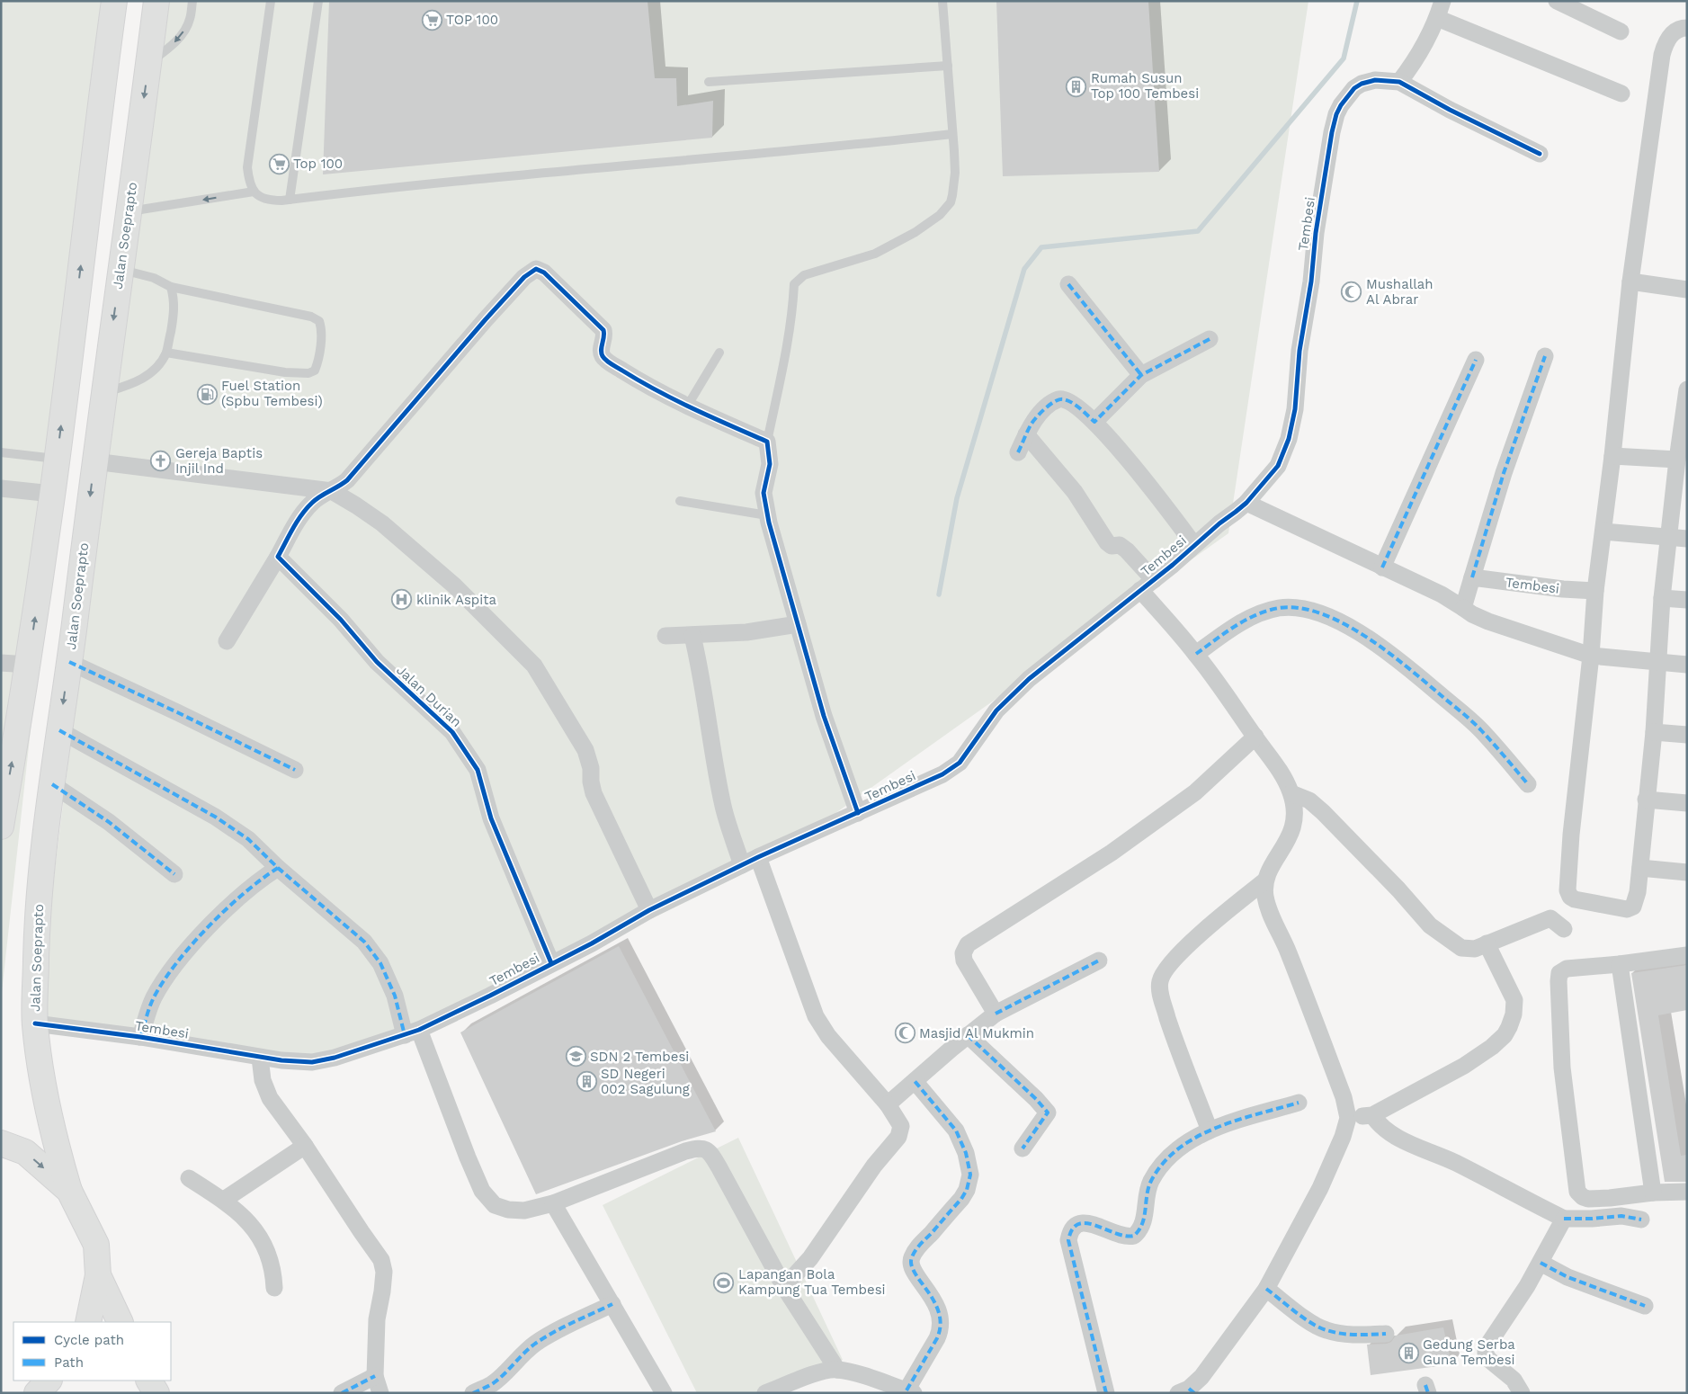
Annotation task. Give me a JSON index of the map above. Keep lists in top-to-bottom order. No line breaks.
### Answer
{"streets":{"highway":["Jalan Soeprapto"],"street":["Tembesi","Jalan Durian"]},"crossings":[["Tembesi","Jalan Soeprapto"],["Tembesi","Jalan Durian"]],"places":{"supermarket":["TOP 100","Top 100"],"building":["Rumah Susun Top 100 Tembesi","SD Negeri 002 Sagulung","Gedung Serba Guna Tembesi"],"mosque":["Mushallah Al Abrar","Masjid Al Mukmin"],"fuel station":["Fuel Station (Spbu Tembesi)"],"church":["Gereja Baptis Injil Ind"],"hospital":["klinik Aspita"],"school or university":["SDN 2 Tembesi"],"sports":["Lapangan Bola Kampung Tua Tembesi"]},"legend":["Cycle path","Path"]}
